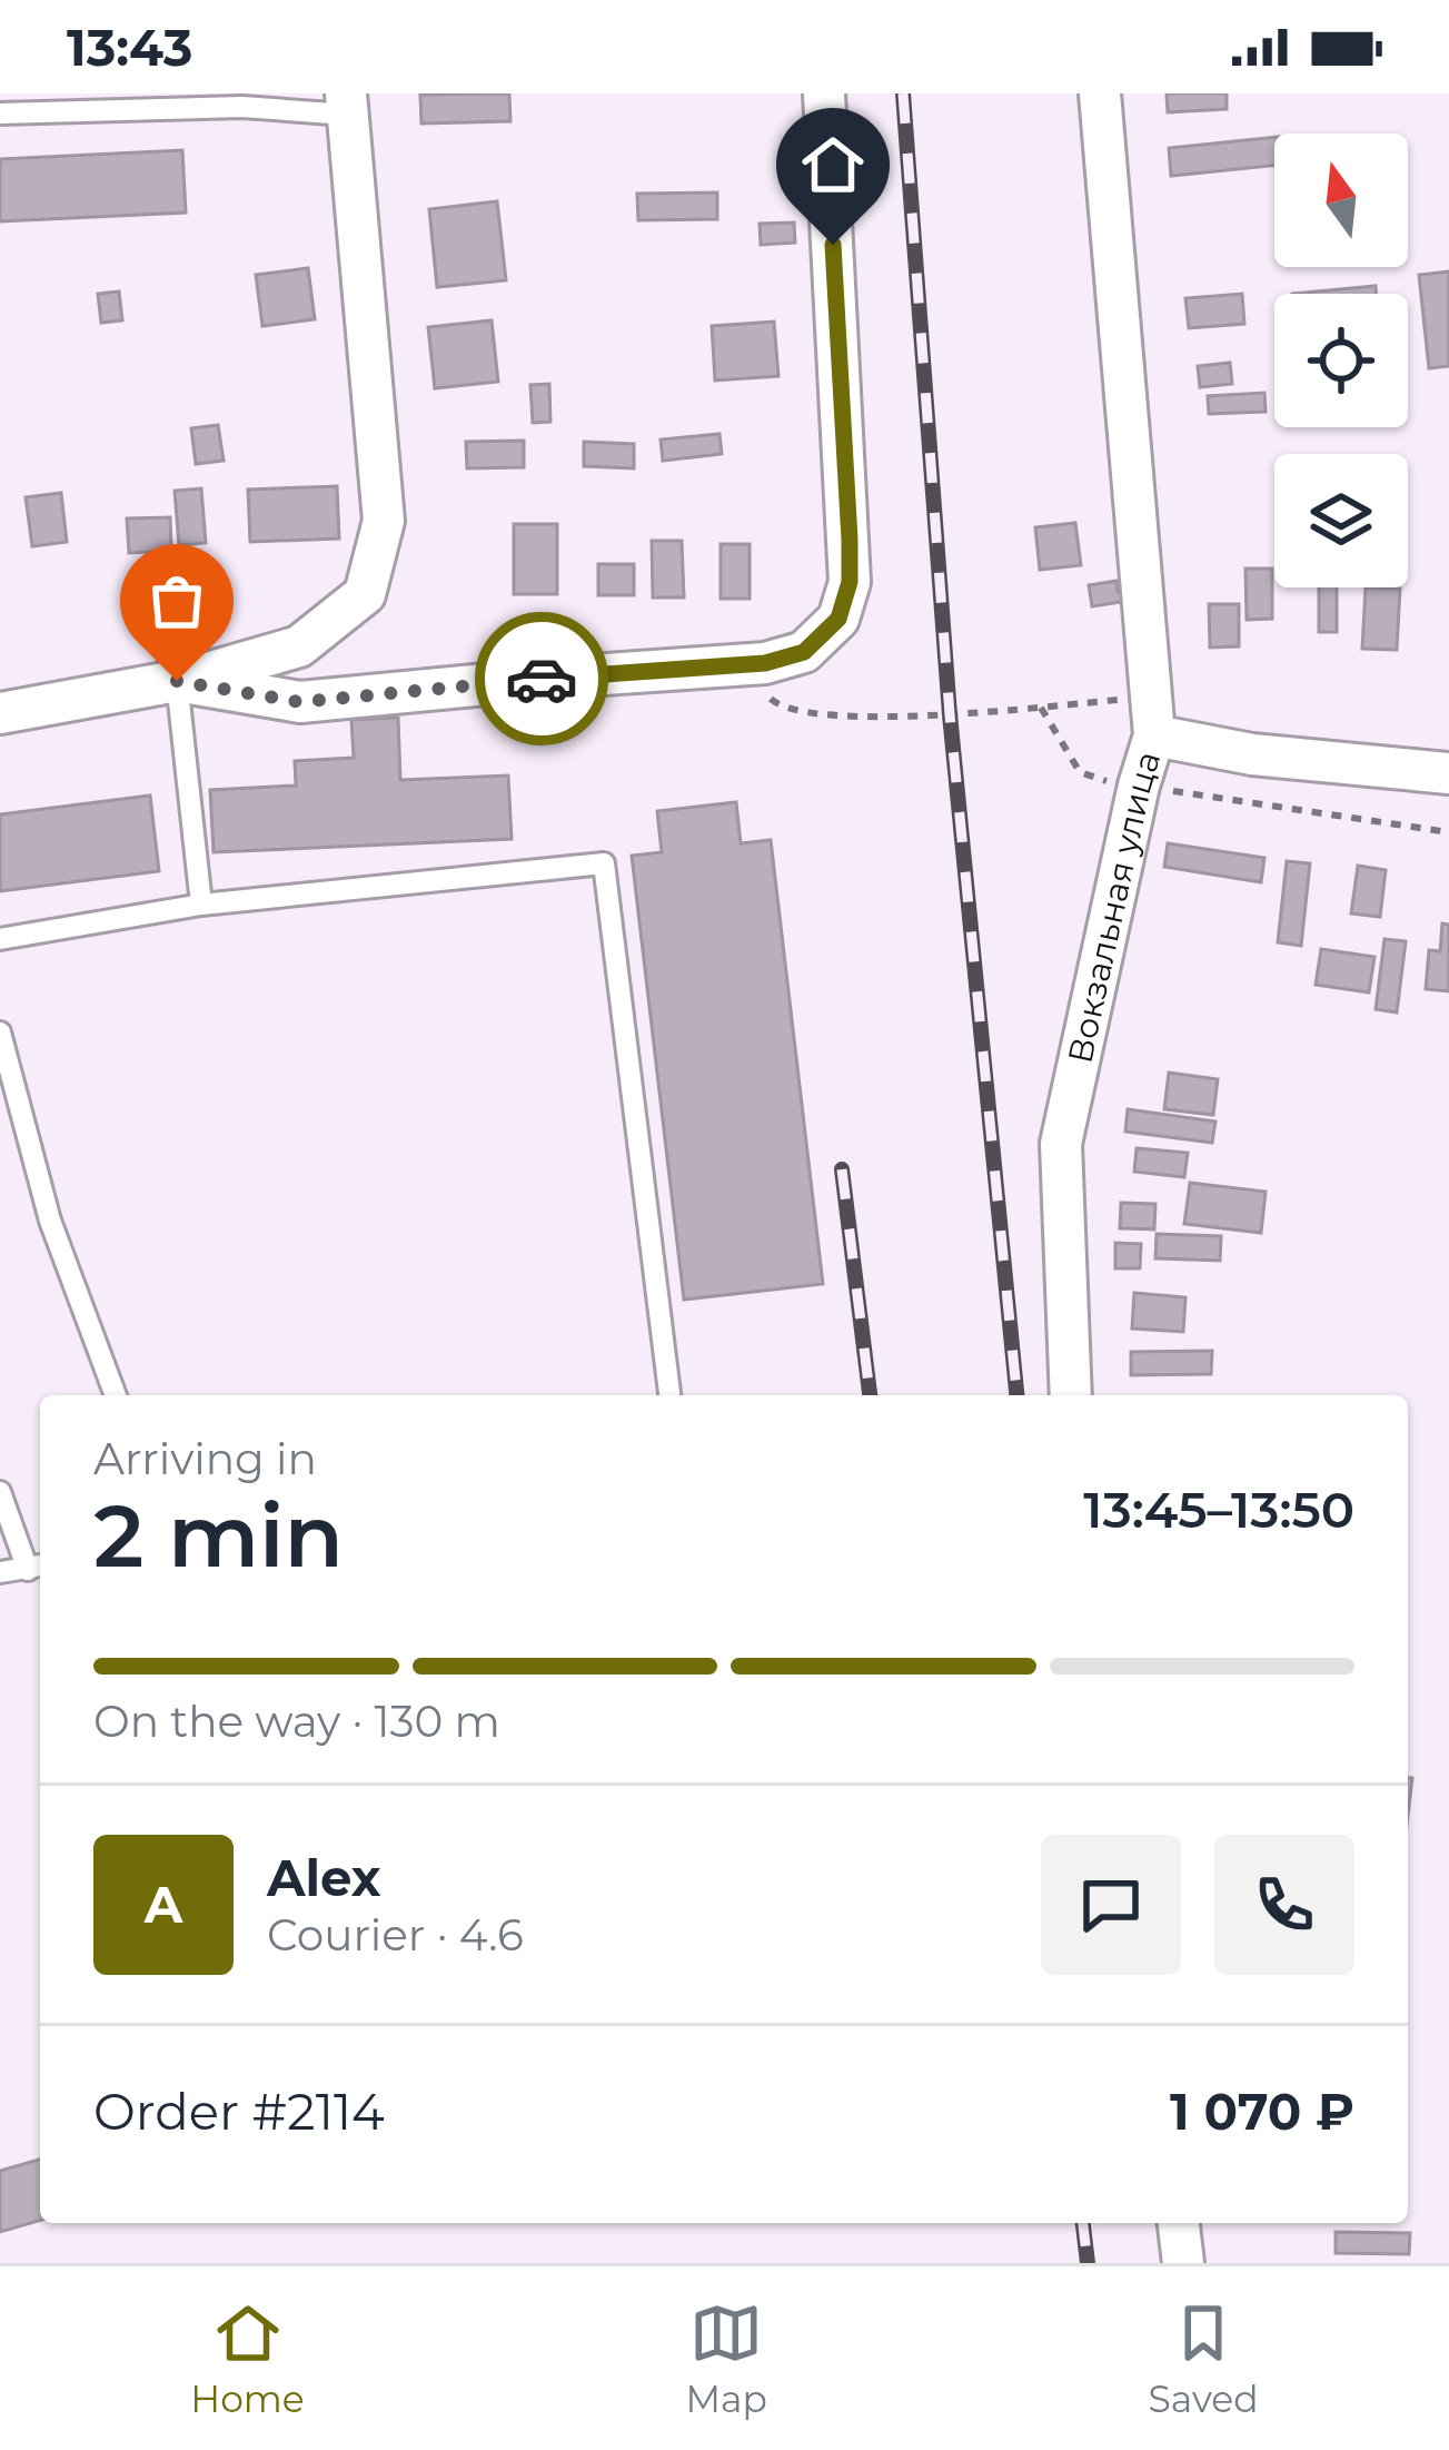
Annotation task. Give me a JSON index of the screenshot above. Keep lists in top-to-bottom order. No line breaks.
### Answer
{"streets":{"street":["Вокзальная улица"]},"north":"top","page":{"status":"13:43","heading":["2 min","Arriving in","13:45–13:50"],"panel":["Alex","Courier · 4.6","Order #2114","1 070 ₽"],"bar":"On the way · 130 m","round":"A","tabs":["Home","Map","Saved"]}}
